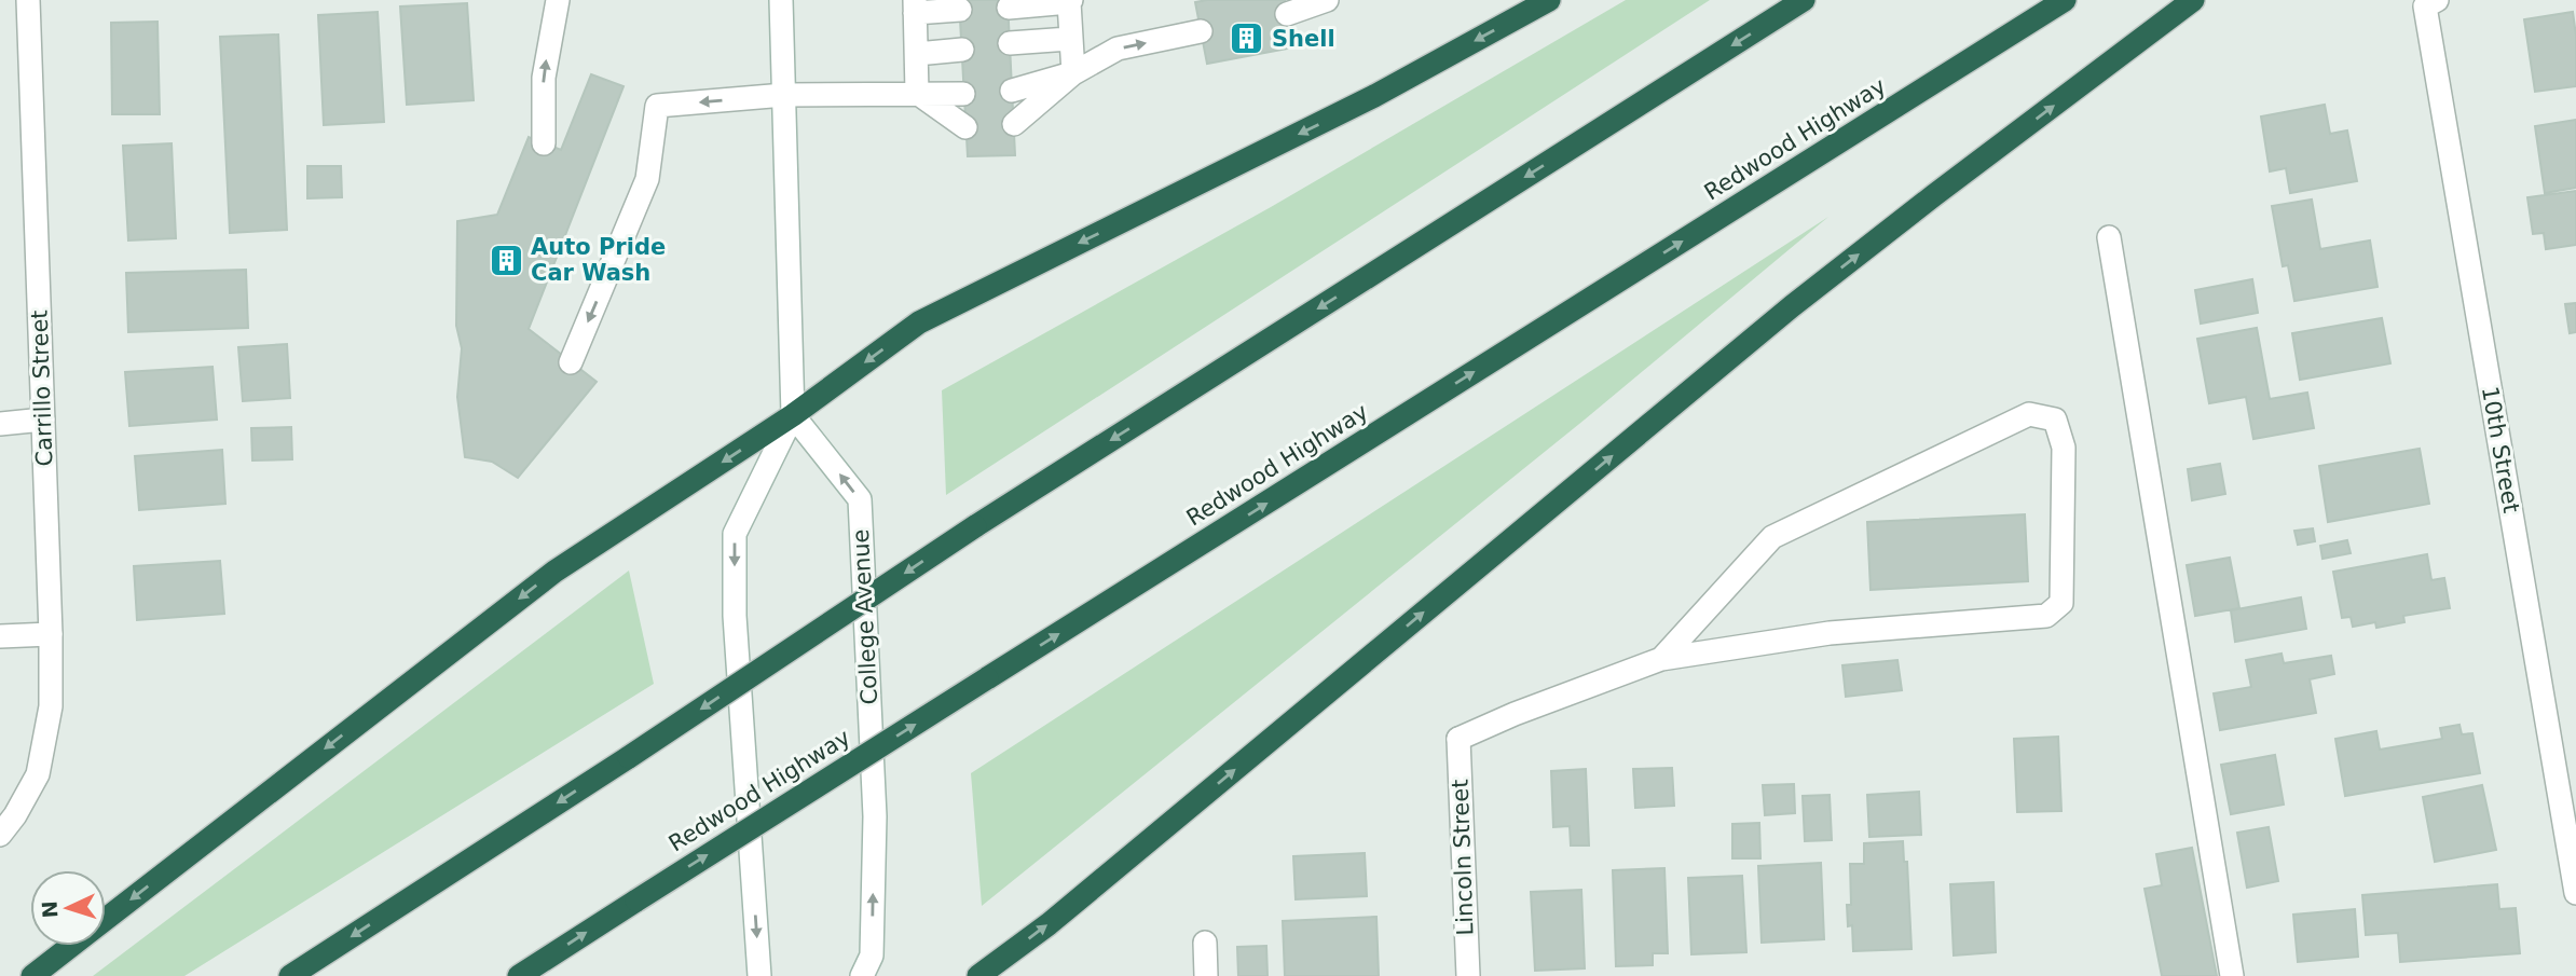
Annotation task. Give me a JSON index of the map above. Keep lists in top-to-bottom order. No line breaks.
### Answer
{"streets":{"highway":["Redwood Highway"],"street":["Carrillo Street","10th Street","College Avenue","Lincoln Street"]},"places":{"building":["Shell","Auto Pride Car Wash"]},"north":"left"}
